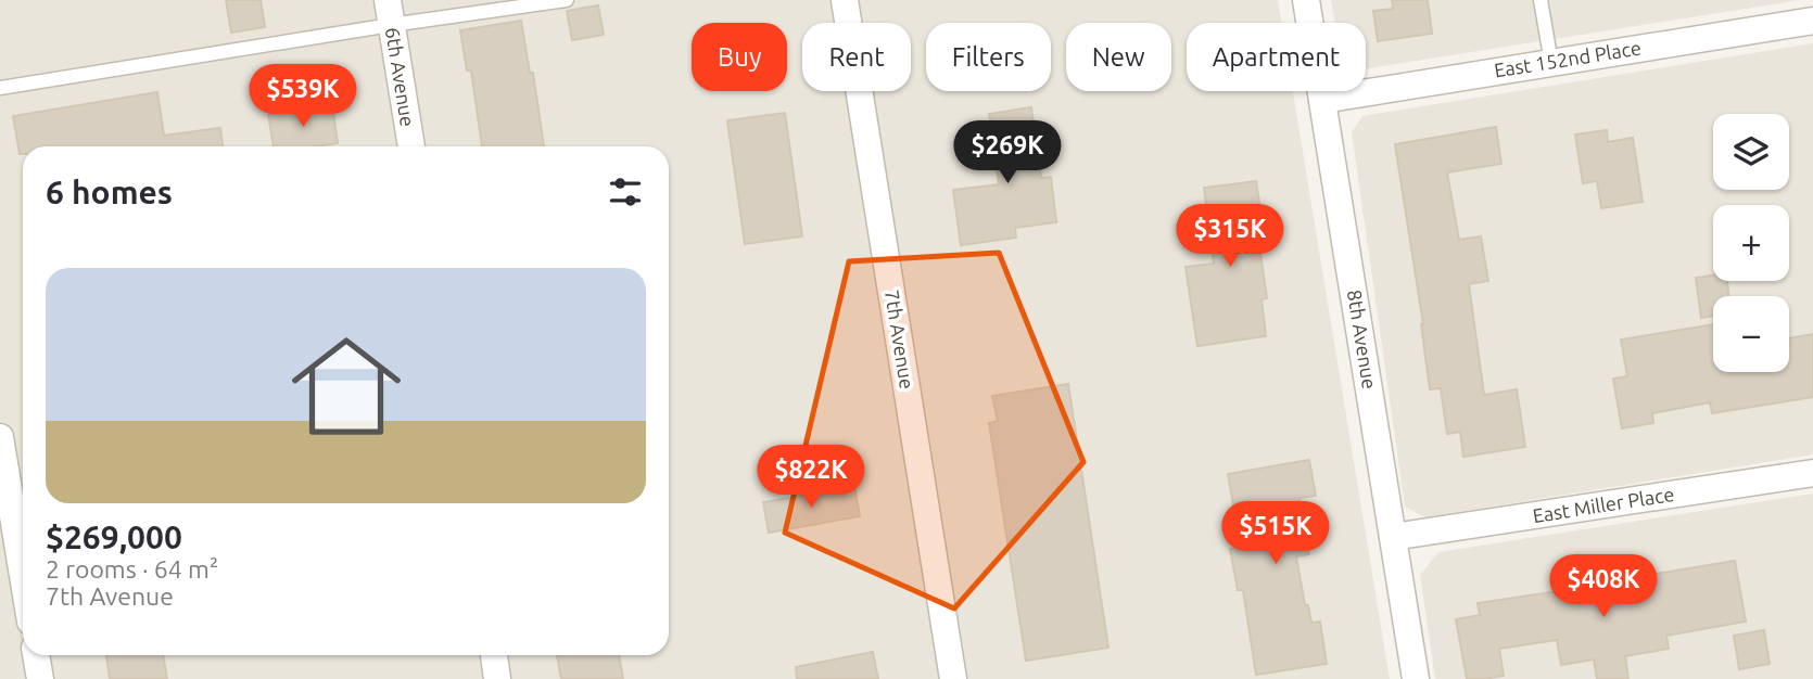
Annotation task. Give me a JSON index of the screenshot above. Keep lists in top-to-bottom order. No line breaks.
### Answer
{"streets":{"street":["East 152nd Place","6th Avenue","7th Avenue","8th Avenue","East Miller Place"]},"crossings":[["East 152nd Place","8th Avenue"],["8th Avenue","East Miller Place"]],"page":{"chip":["Buy","Rent","Filters","New","Apartment"],"price":["$539K","$269K","$315K","$822K","$515K","$408K"],"map_buttons":["+","−"],"heading":"6 homes","list":[{"name":"$269,000","note":"2 rooms · 64 m² · 7th Avenue"}]}}
